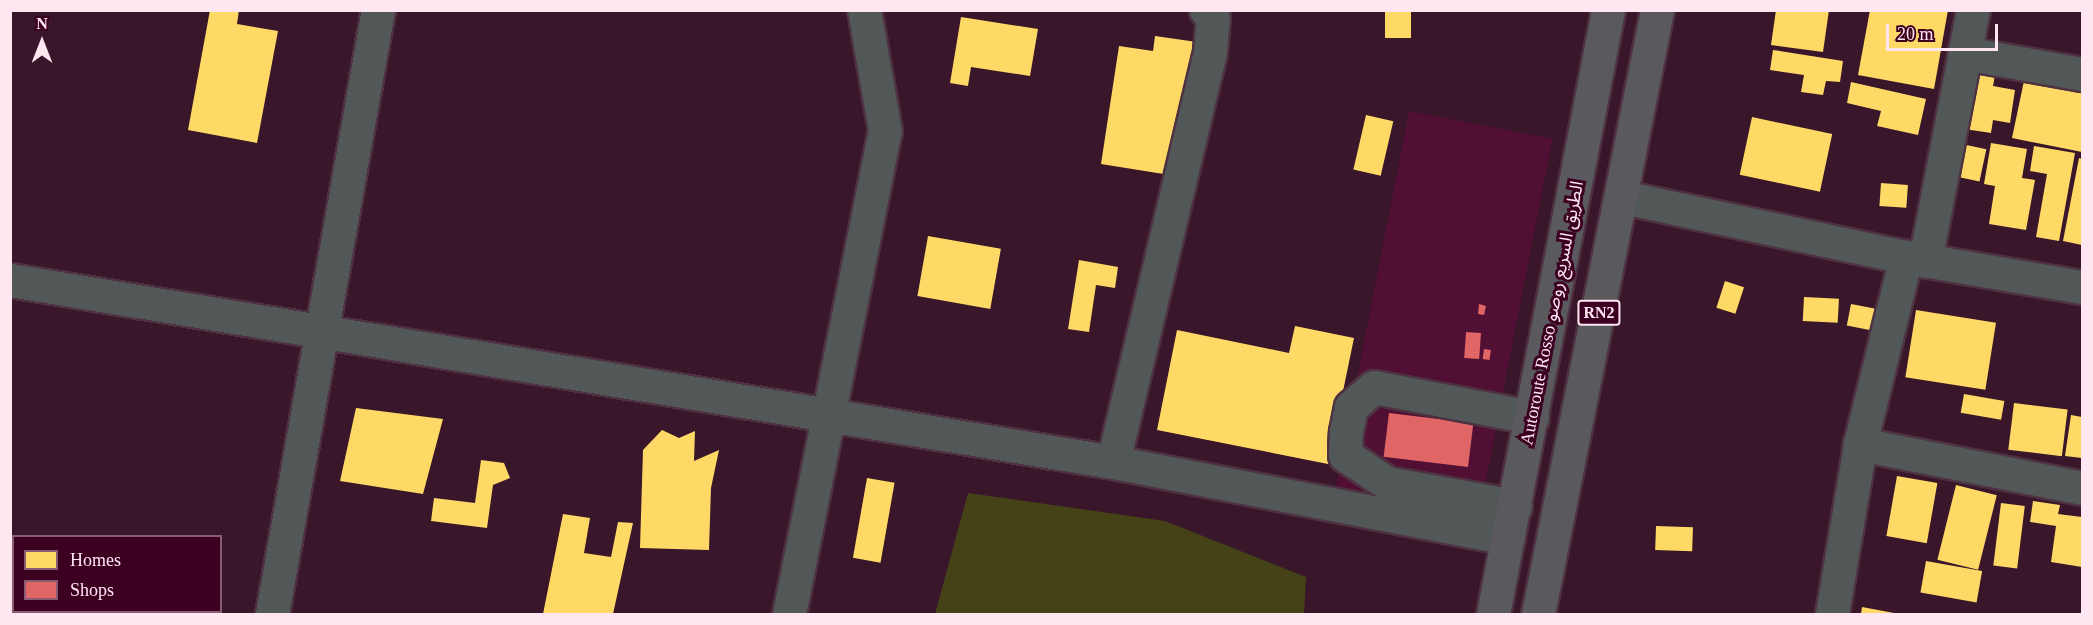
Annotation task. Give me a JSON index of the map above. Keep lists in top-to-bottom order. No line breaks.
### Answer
{"streets":{"highway":["Autoroute Rosso الطريق السريع روصو","RN2"]},"legend":["Homes","Shops"],"scale_bar":"20 m","north":"top"}
